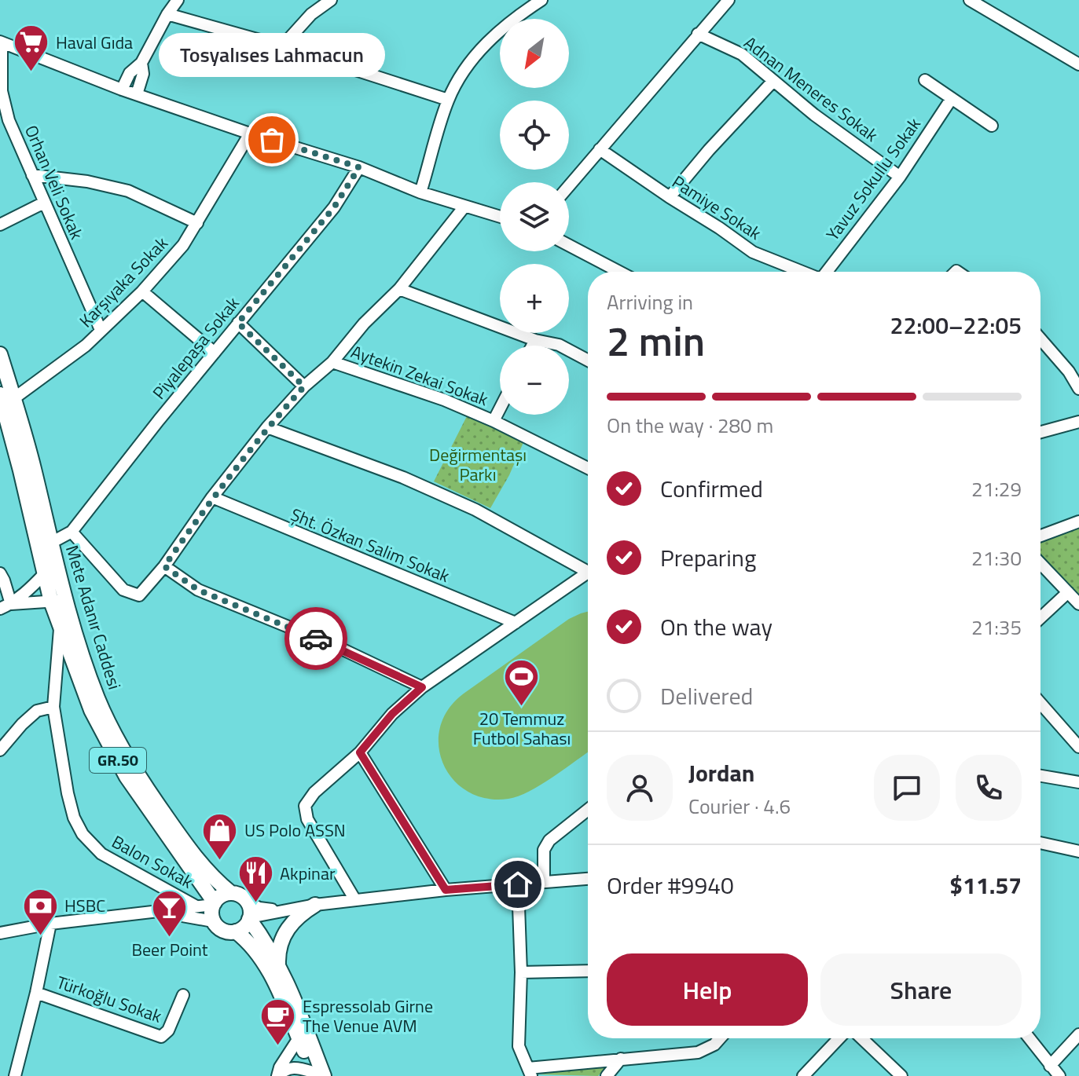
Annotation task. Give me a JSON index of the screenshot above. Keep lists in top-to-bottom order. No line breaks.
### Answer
{"streets":{"main road":["Mete Adanır Caddesi","GR.50"],"street":["Adnan Meneres Sokak","Yavuz Sokullu Sokak","Orhan Veli Sokak","Pamiye Sokak","Karşıyaka Sokak","Piyalepaşa Sokak","Aytekin Zekai Sokak","Şht. Özkan Salim Sokak","Balon Sokak","Türkoğlu Sokak"]},"crossings":[["Adnan Meneres Sokak","Yavuz Sokullu Sokak"],["Orhan Veli Sokak","Karşıyaka Sokak"],["Karşıyaka Sokak","Mete Adanır Caddesi"],["Piyalepaşa Sokak","Mete Adanır Caddesi"],["Mete Adanır Caddesi","GR.50"],["Mete Adanır Caddesi","Balon Sokak"]],"parks":["Değirmentaşı Parkı"],"places":{"supermarket":["Haval Gıda"],"other":["Tosyalıses Lahmacun"],"sports":["20 Temmuz Futbol Sahası"],"shop":["US Polo ASSN"],"restaurant":["Akpinar"],"bank":["HSBC"],"bar":["Beer Point"],"cafe":["Espressolab Girne The Venue AVM"]},"north":"bottom left","page":{"map_buttons":["+","−"],"bubble":"Tosyalıses Lahmacun","heading":["2 min","Arriving in","22:00–22:05"],"panel":["Jordan","Courier · 4.6","Order #9940","$11.57"],"bar":"On the way · 280 m","list":[["Confirmed","21:29"],["Preparing","21:30"],["On the way","21:35"],"Delivered"],"buttons":["Help","Share"]}}
